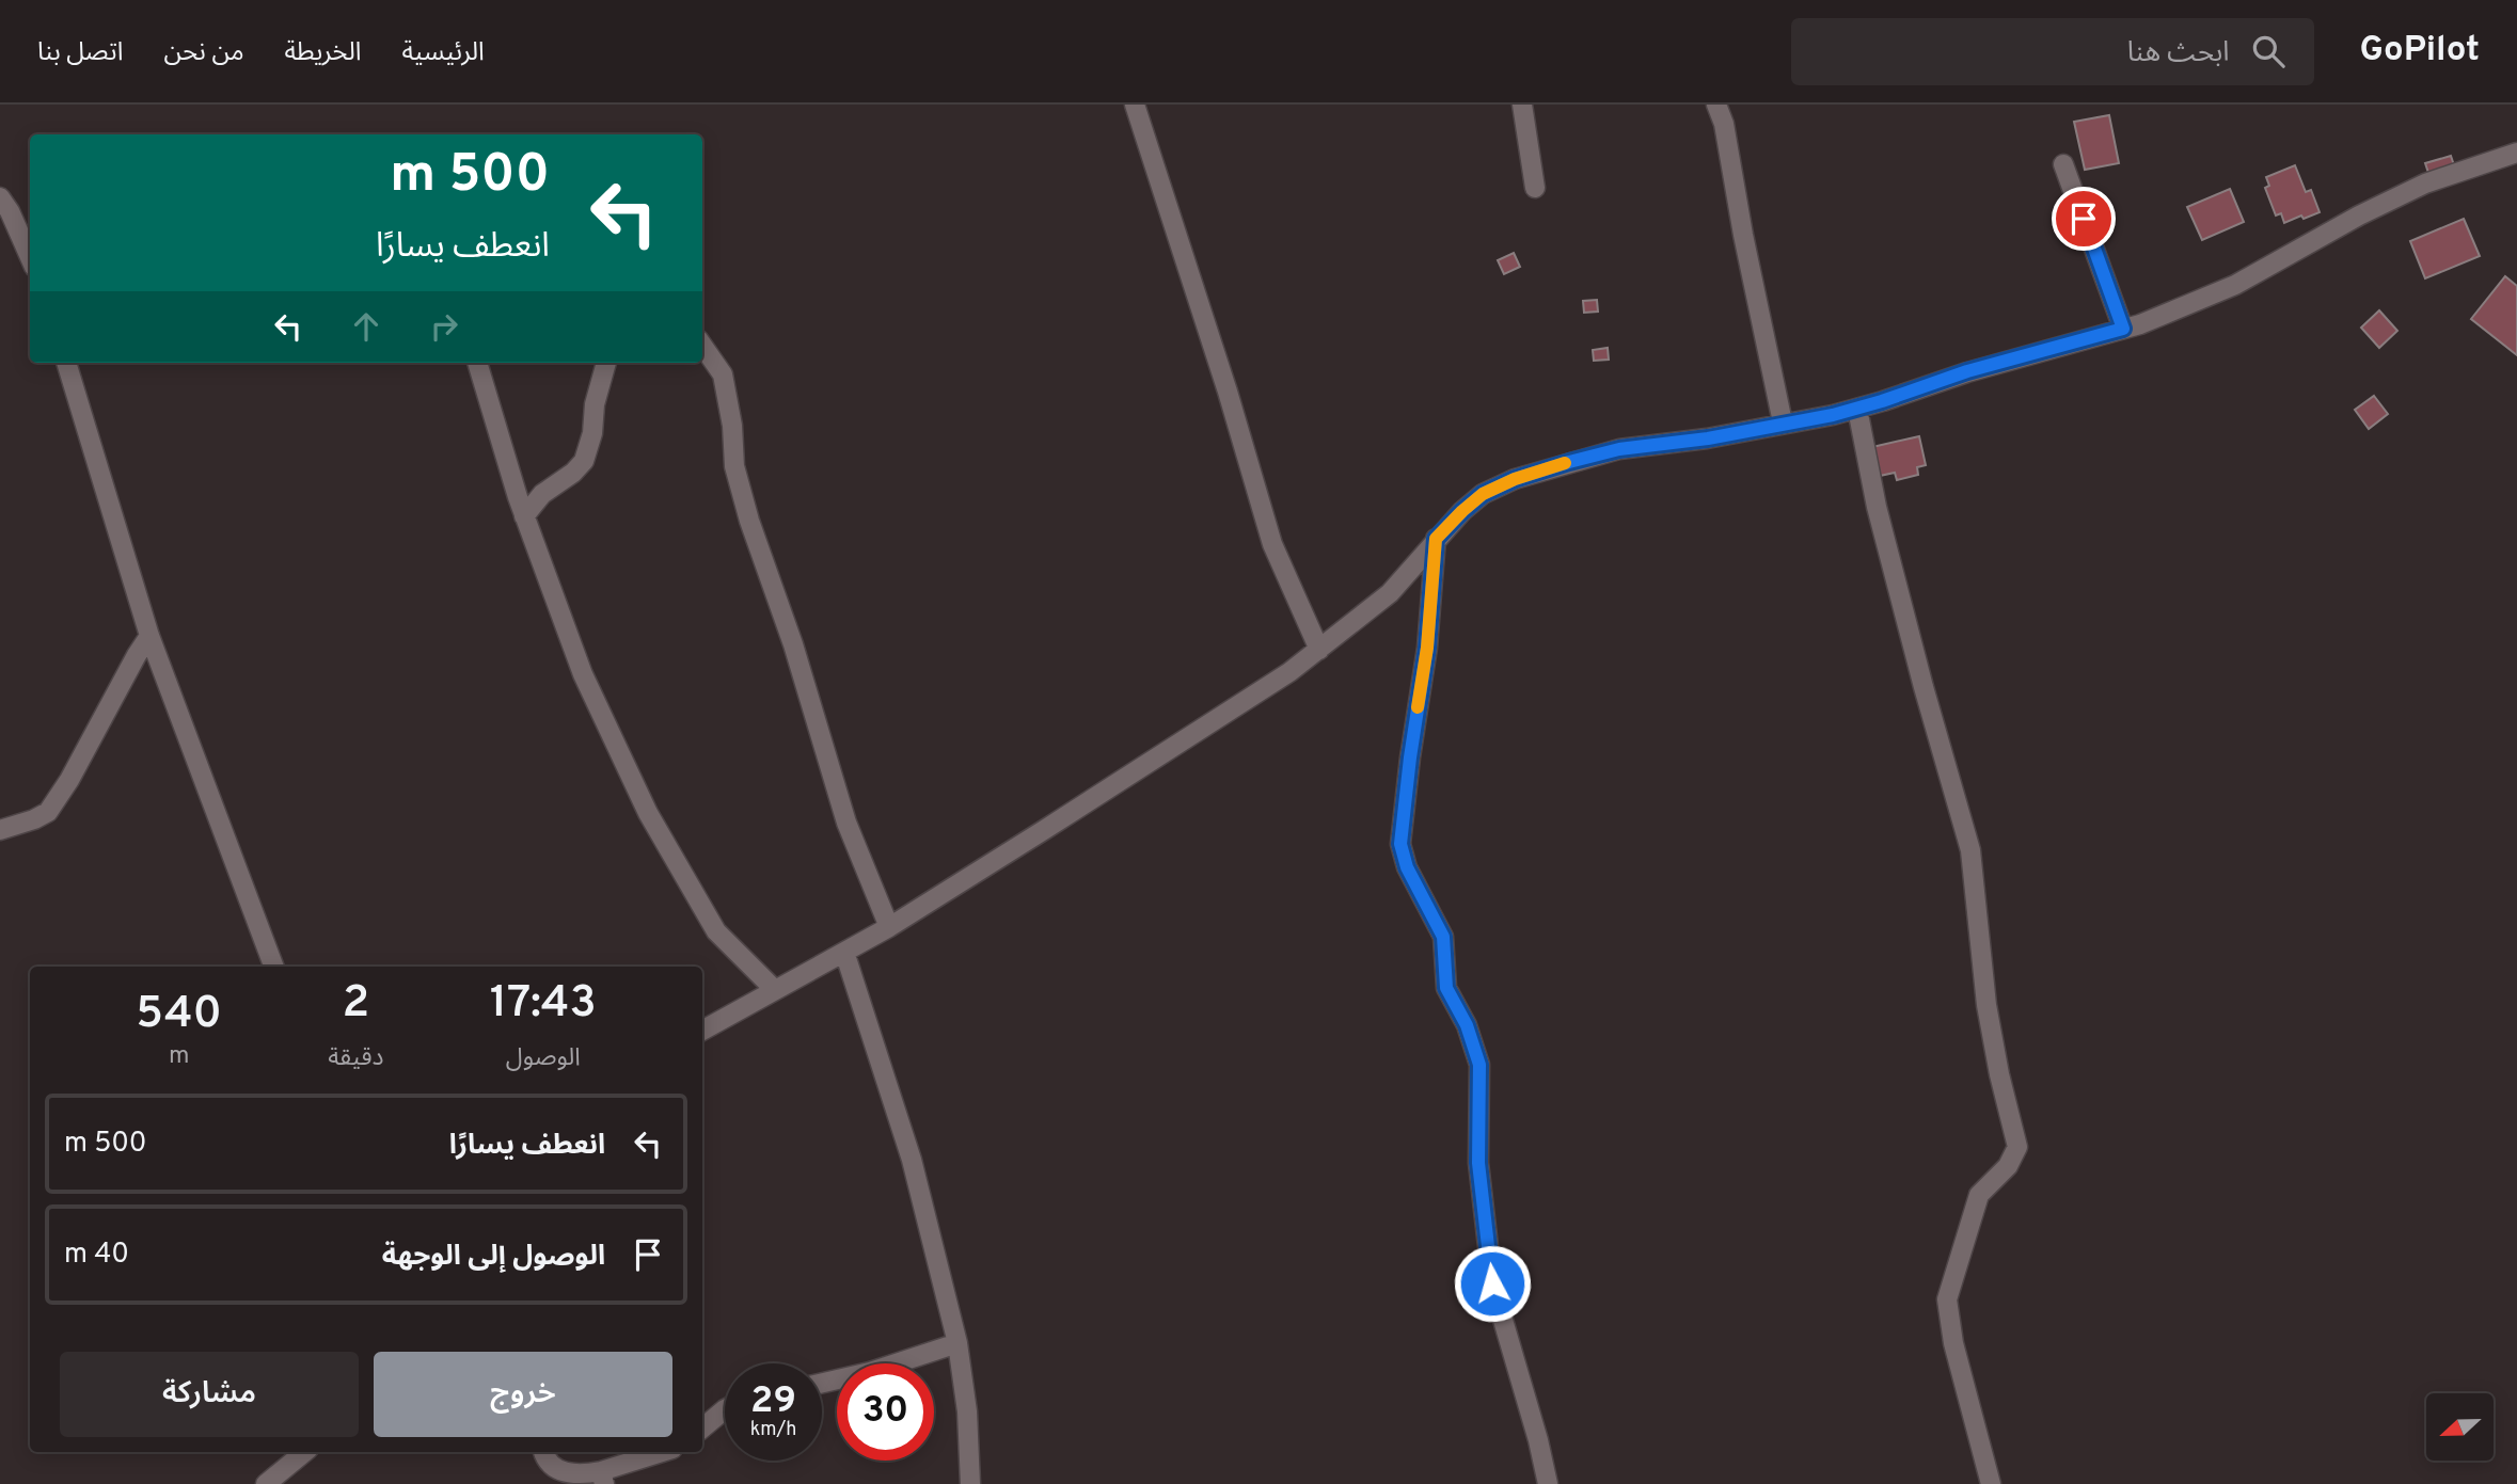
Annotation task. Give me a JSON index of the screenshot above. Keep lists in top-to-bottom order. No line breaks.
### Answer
{"north":"left","page":{"header":"GoPilot","search":"ابحث هنا","nav":["الرئيسية","الخريطة","من نحن","اتصل بنا"],"turn":["500 m","انعطف يسارًا"],"eta":["17:43","الوصول","2","دقيقة","540","m"],"list":[{"name":"انعطف يسارًا","value":"500 m"},{"name":"الوصول إلى الوجهة","value":"40 m"}],"buttons":["خروج","مشاركة"],"speed":"29 km/h","limit":"30"}}
